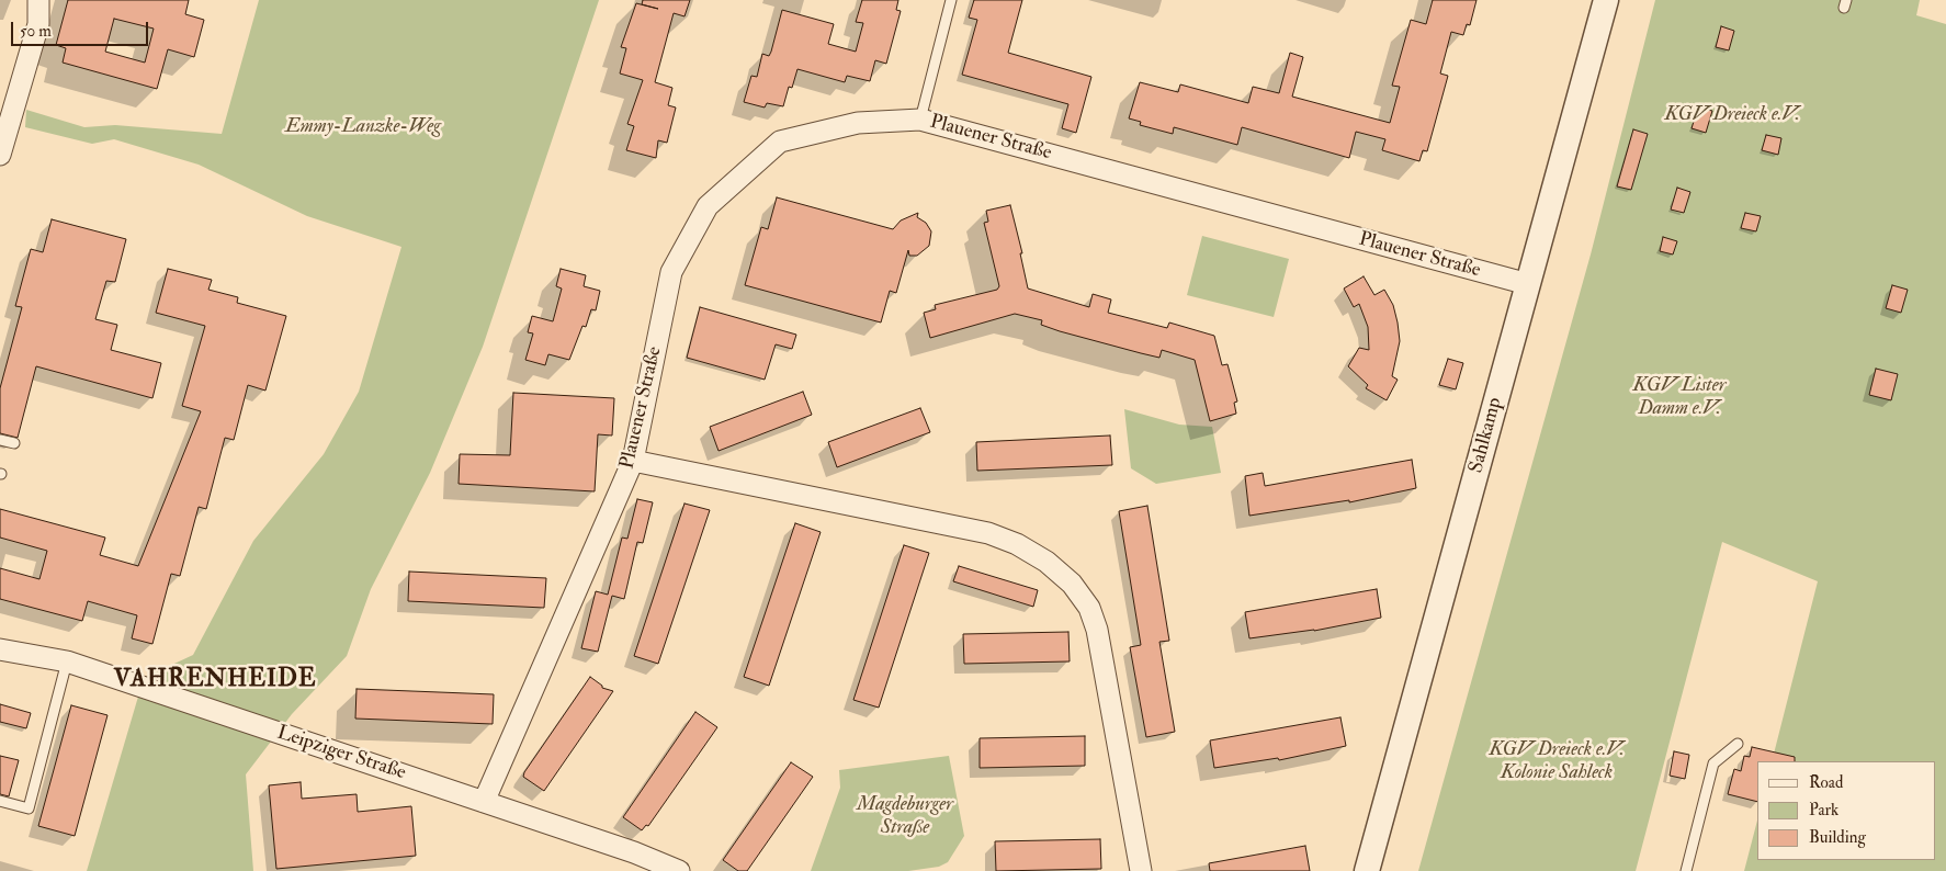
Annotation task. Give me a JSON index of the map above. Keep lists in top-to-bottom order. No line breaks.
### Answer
{"streets":{"street":["Plauener Straße","Sahlkamp","Leipziger Straße"]},"crossings":[["Plauener Straße","Sahlkamp"],["Plauener Straße","Leipziger Straße"]],"districts":["VAHRENHEIDE"],"parks":["KGV Dreieck e.V.","Emmy-Lanzke-Weg","KGV Lister Damm e.V.","KGV Dreieck e.V. Kolonie Sahleck","Magdeburger Straße"],"legend":["Road","Park","Building"],"scale_bar":"50 m"}
